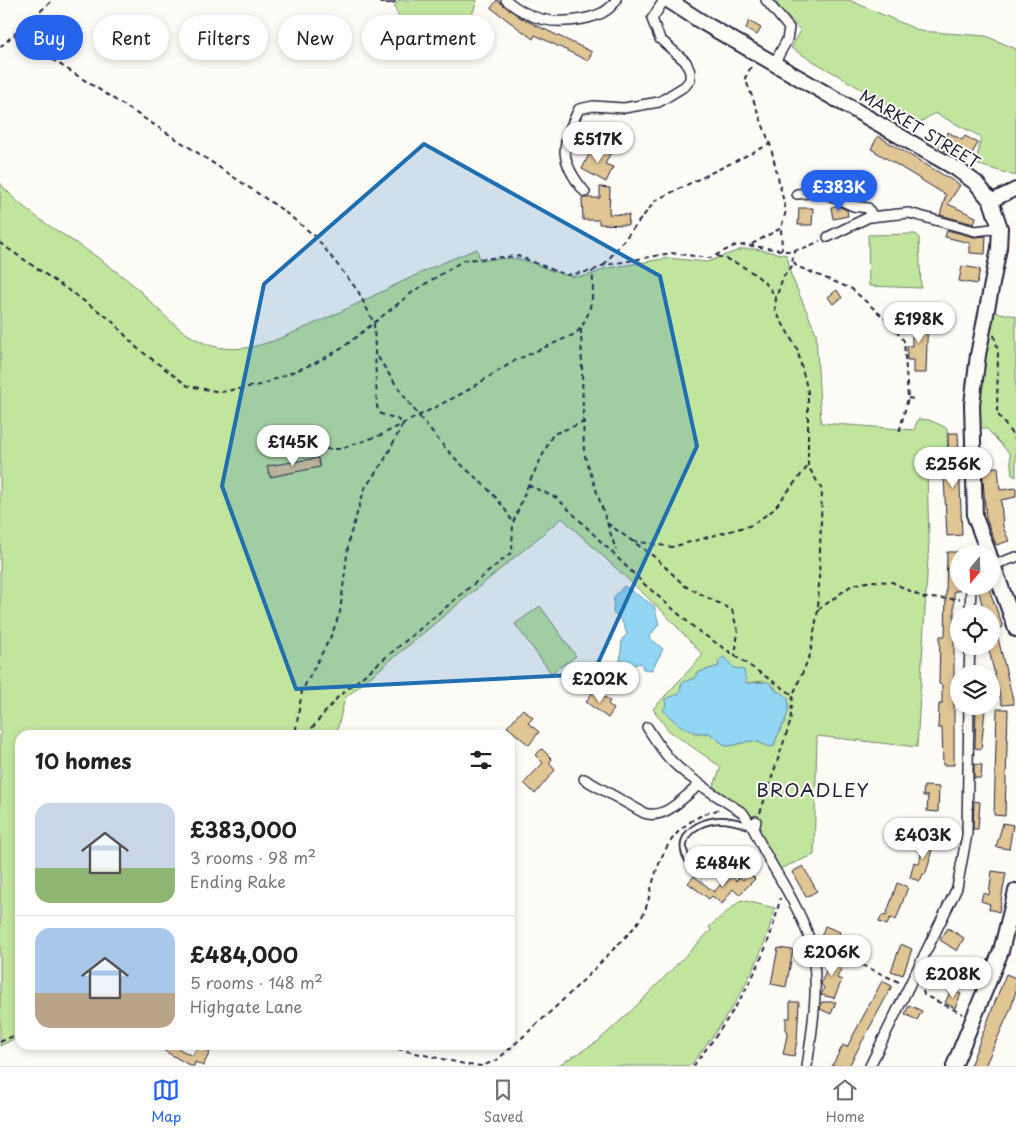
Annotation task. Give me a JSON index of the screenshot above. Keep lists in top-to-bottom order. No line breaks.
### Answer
{"streets":{"main road":["MARKET STREET"]},"districts":["BROADLEY"],"north":"bottom","page":{"chip":["Buy","Rent","Filters","New","Apartment"],"price":["£517K","£383K","£198K","£145K","£256K","£202K","£403K","£484K","£206K","£208K"],"heading":"10 homes","list":[{"name":"£383,000","note":"3 rooms · 98 m² · Ending Rake"},{"name":"£484,000","note":"5 rooms · 148 m² · Highgate Lane"}],"tabs":["Map","Saved","Home"]}}
